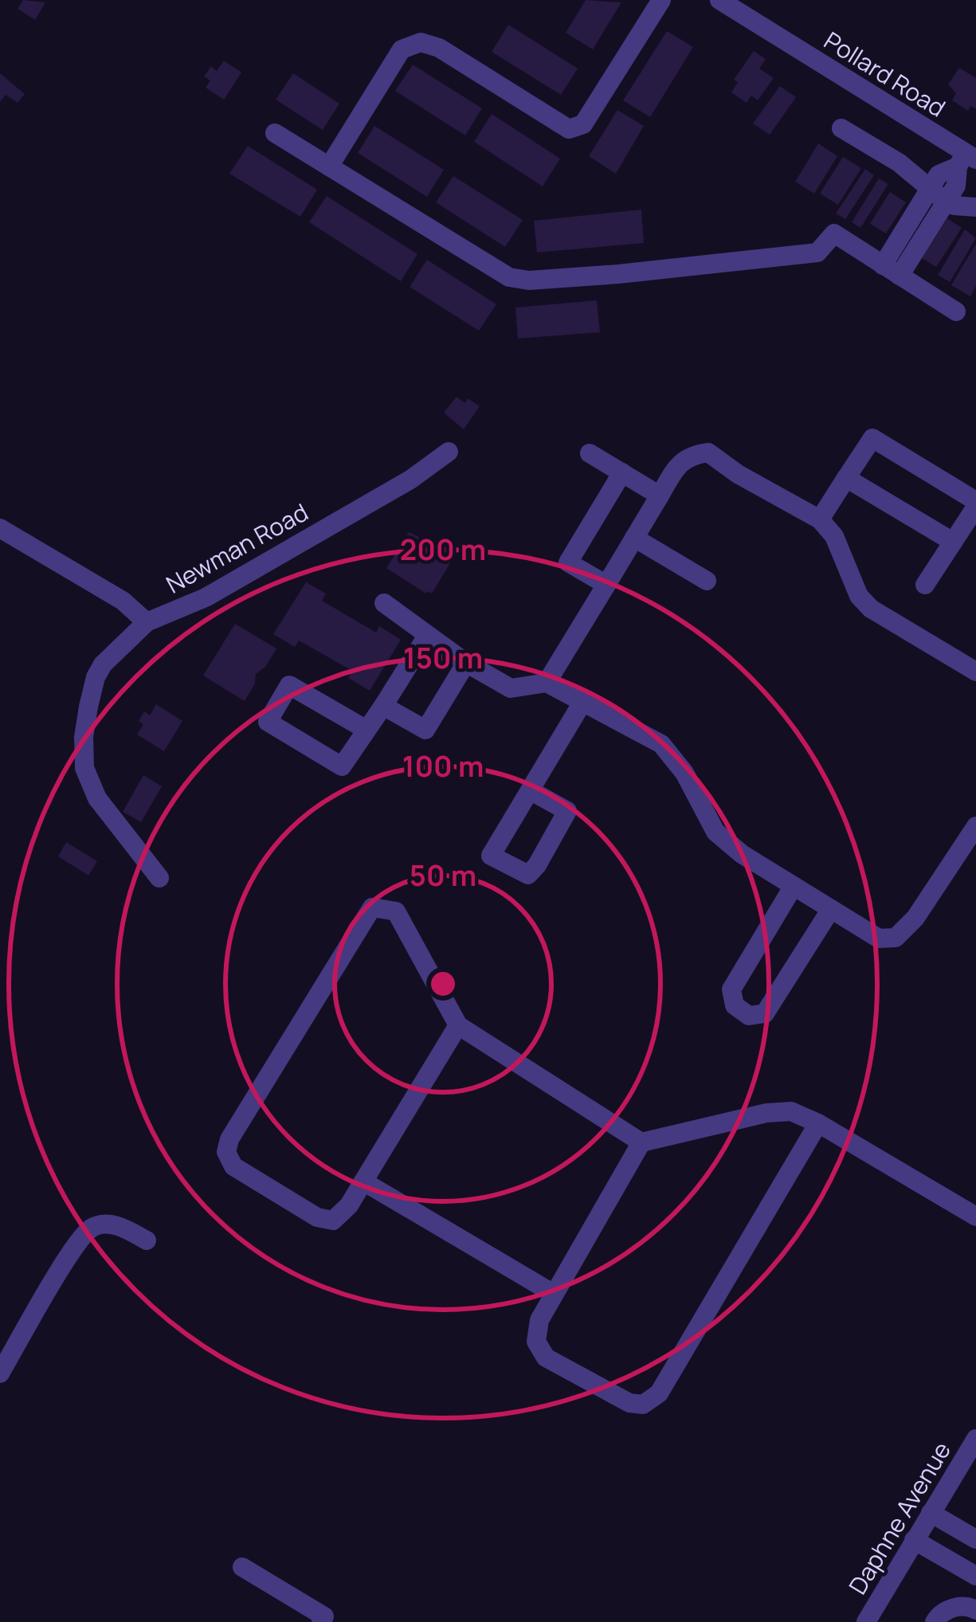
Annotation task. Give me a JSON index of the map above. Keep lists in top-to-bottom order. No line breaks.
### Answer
{"streets":{"street":["Pollard Road","Newman Road","Daphne Avenue"]},"rings":["200 m","150 m","100 m","50 m"]}
